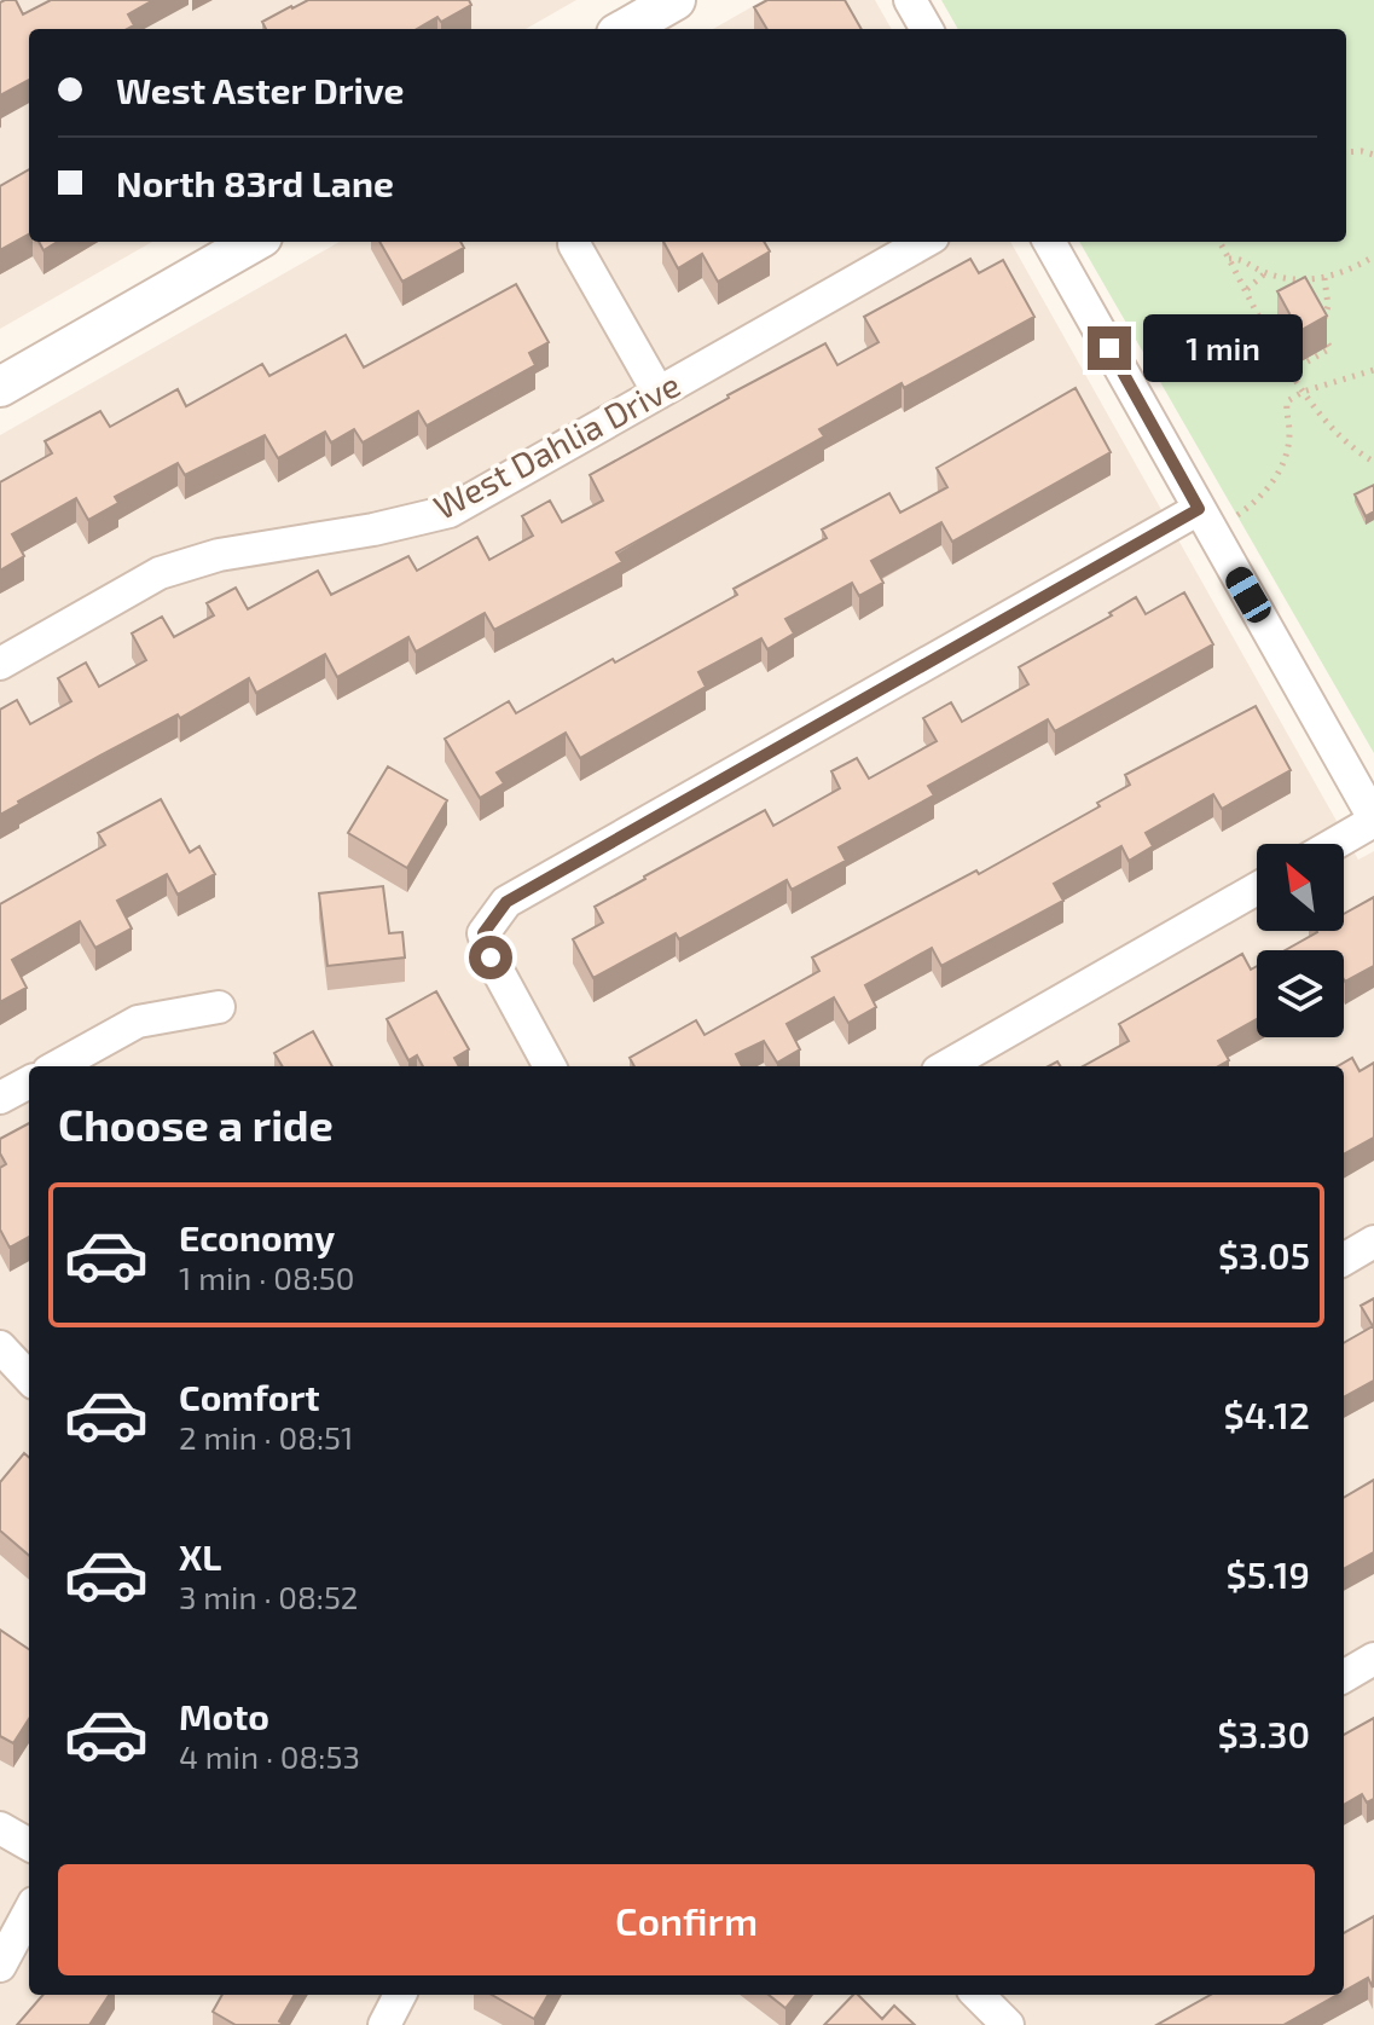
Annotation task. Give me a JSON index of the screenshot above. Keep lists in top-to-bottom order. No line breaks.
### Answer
{"streets":{"street":["West Dahlia Drive"]},"north":"top left","page":{"banner":["West Aster Drive","North 83rd Lane"],"bubble":"1 min","heading":"Choose a ride","list":[{"name":"Economy","note":"1 min · 08:50","value":"$3.05"},{"name":"Comfort","note":"2 min · 08:51","value":"$4.12"},{"name":"XL","note":"3 min · 08:52","value":"$5.19"},{"name":"Moto","note":"4 min · 08:53","value":"$3.30"}],"buttons":"Confirm"}}
